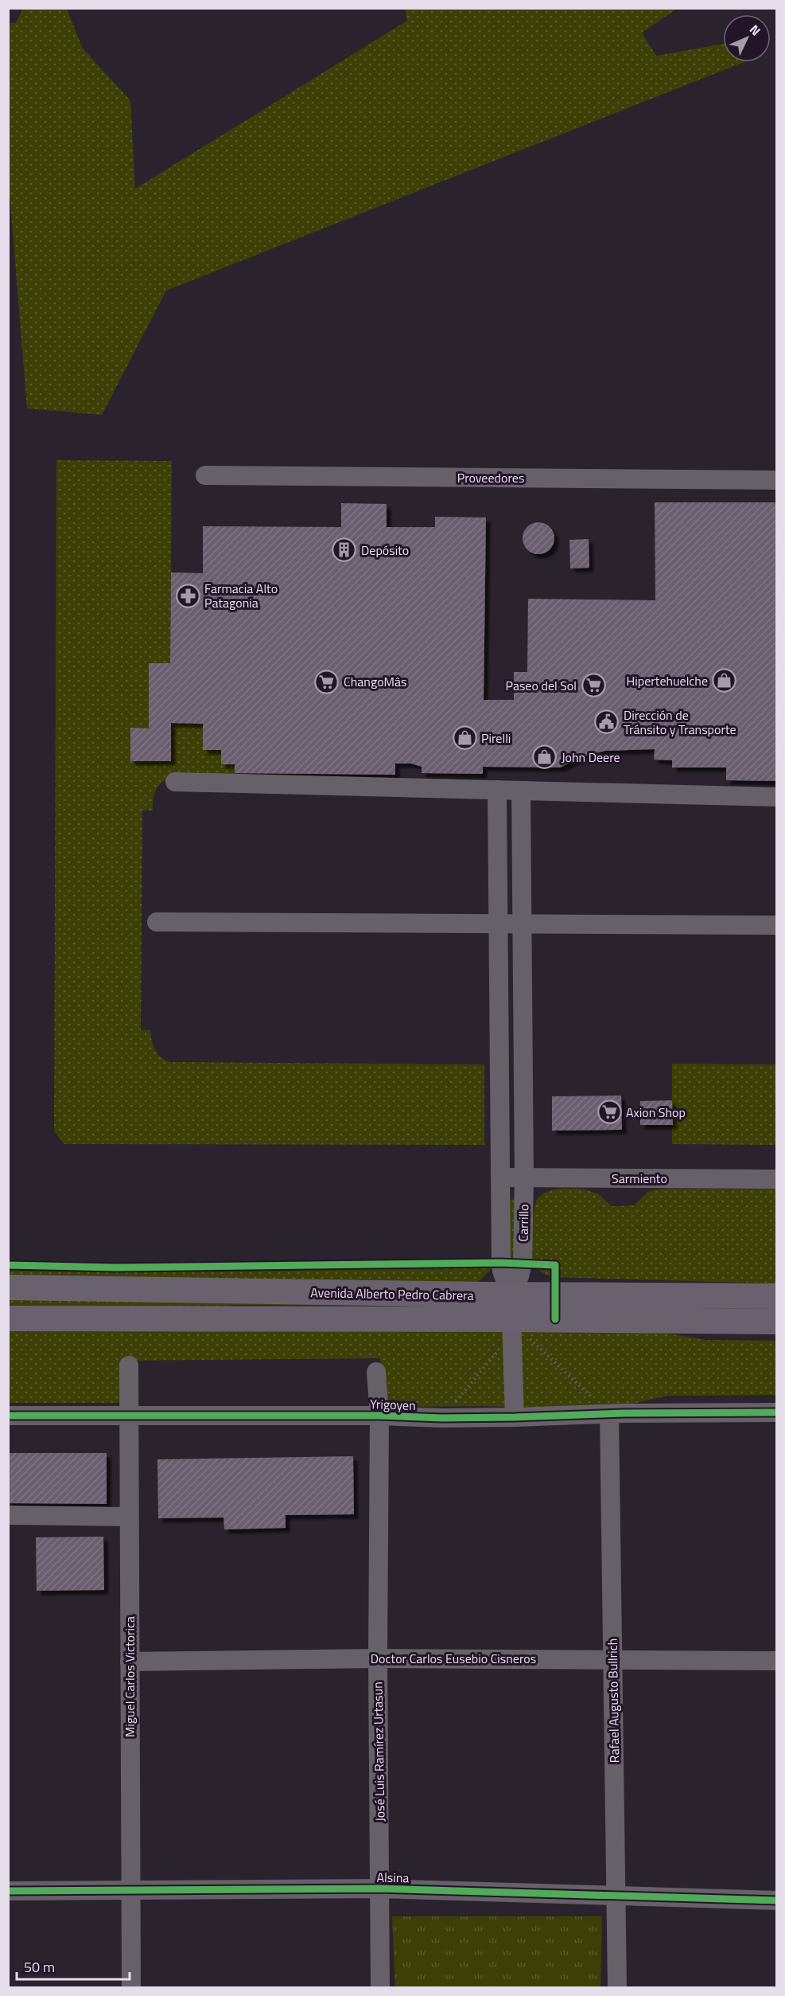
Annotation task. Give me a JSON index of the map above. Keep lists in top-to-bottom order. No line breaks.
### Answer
{"streets":{"main road":["Avenida Alberto Pedro Cabrera"],"street":["Proveedores","Sarmiento","Carrillo","Yrigoyen","Doctor Carlos Eusebio Cisneros","Miguel Carlos Victorica","Rafael Augusto Bullrich","José Luis Ramírez Urtasun","Alsina"]},"crossings":[["Sarmiento","Carrillo"],["Carrillo","Avenida Alberto Pedro Cabrera"],["Yrigoyen","Miguel Carlos Victorica"],["Yrigoyen","Rafael Augusto Bullrich"],["Yrigoyen","José Luis Ramírez Urtasun"],["Doctor Carlos Eusebio Cisneros","Miguel Carlos Victorica"],["Doctor Carlos Eusebio Cisneros","Rafael Augusto Bullrich"],["Doctor Carlos Eusebio Cisneros","José Luis Ramírez Urtasun"],["Miguel Carlos Victorica","Alsina"],["Rafael Augusto Bullrich","Alsina"],["José Luis Ramírez Urtasun","Alsina"]],"places":{"building":["Depósito"],"pharmacy":["Farmacia Alto Patagonia"],"shop":["Hipertehuelche","Pirelli","John Deere"],"supermarket":["ChangoMâs","Paseo del Sol","Axion Shop"],"public building":["Dirección de Tránsito y Transporte"]},"scale_bar":"50 m","north":"top right"}
